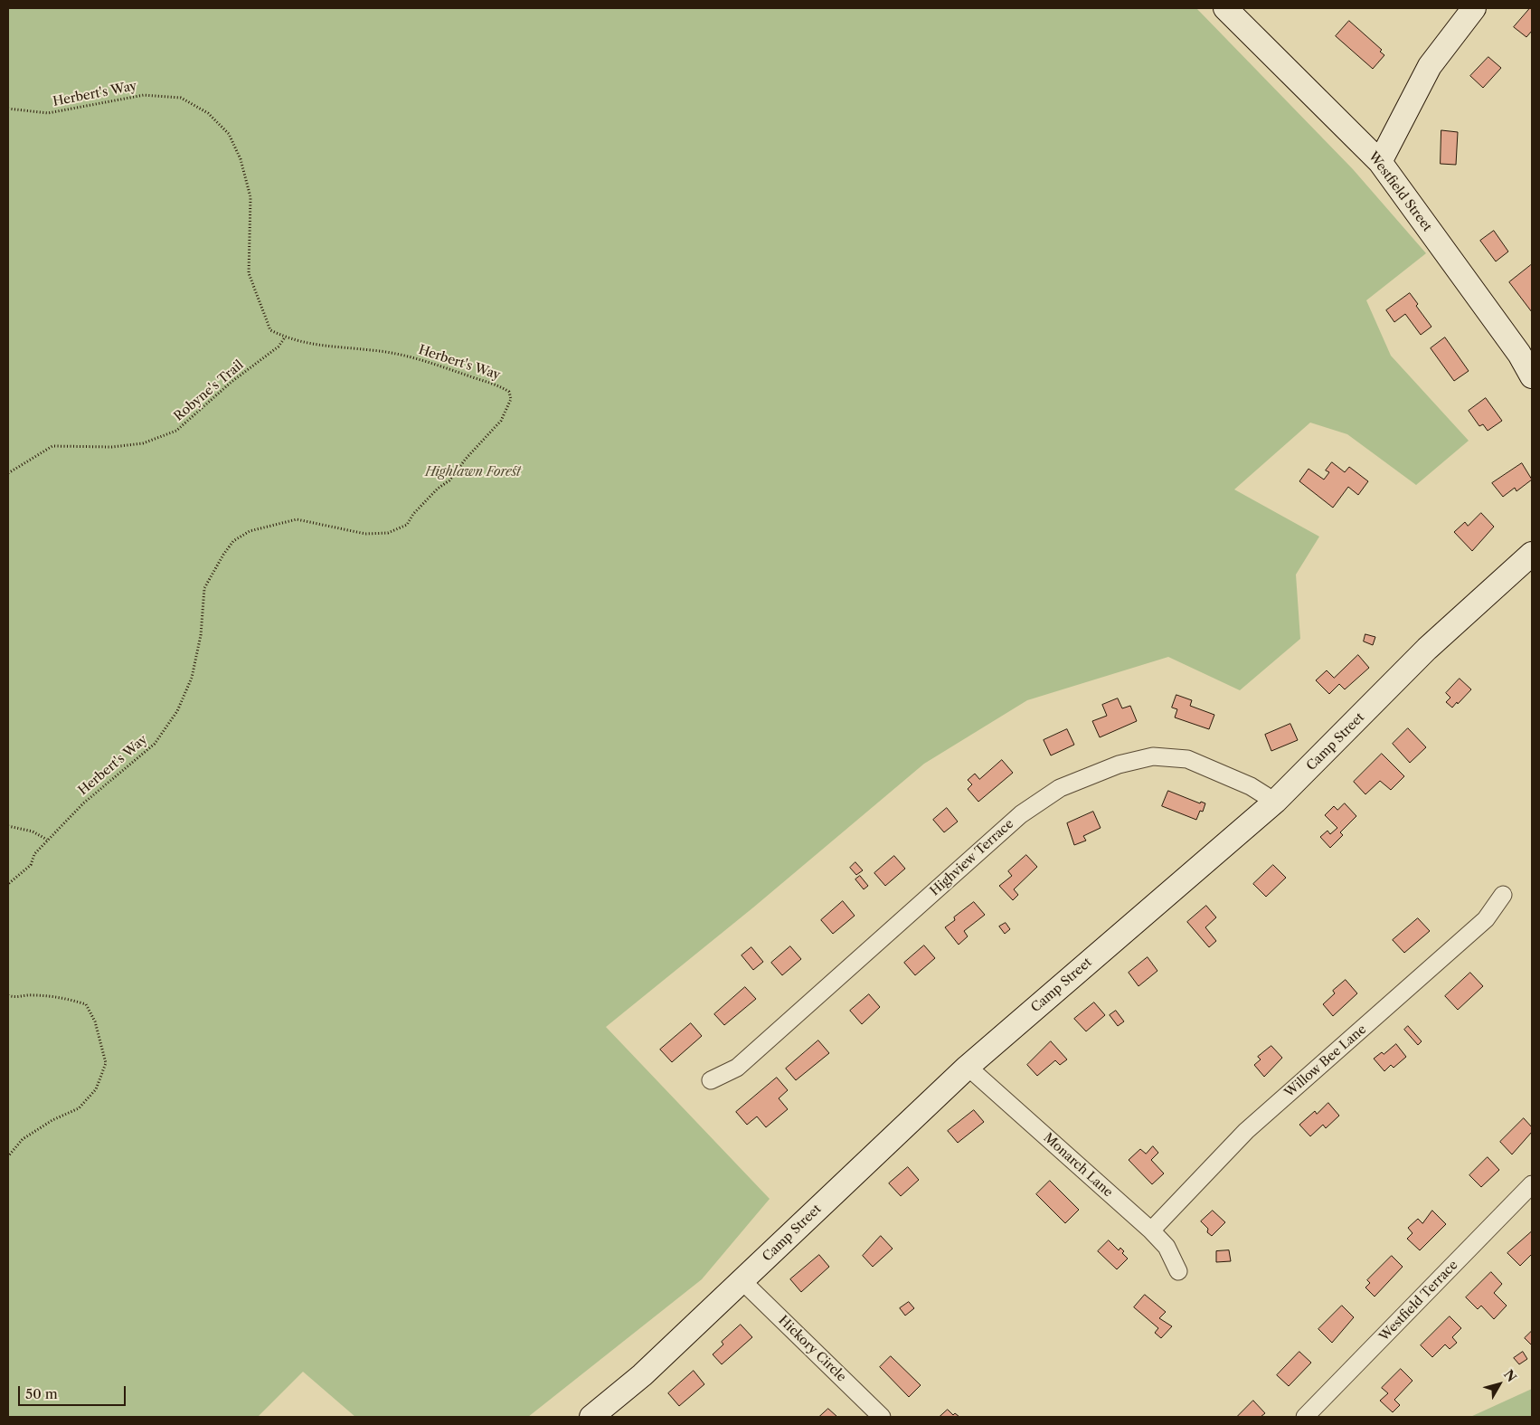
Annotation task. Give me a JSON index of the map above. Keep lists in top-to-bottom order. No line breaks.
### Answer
{"streets":{"street":["Westfield Street","Camp Street","Highview Terrace","Willow Bee Lane","Monarch Lane","Westfield Terrace","Hickory Circle"],"path":["Herbert's Way","Robyne's Trail"]},"crossings":[["Herbert's Way","Robyne's Trail"],["Camp Street","Highview Terrace"],["Camp Street","Monarch Lane"],["Camp Street","Hickory Circle"],["Willow Bee Lane","Monarch Lane"]],"parks":["Highlawn Forest"],"scale_bar":"50 m","north":"top right"}
